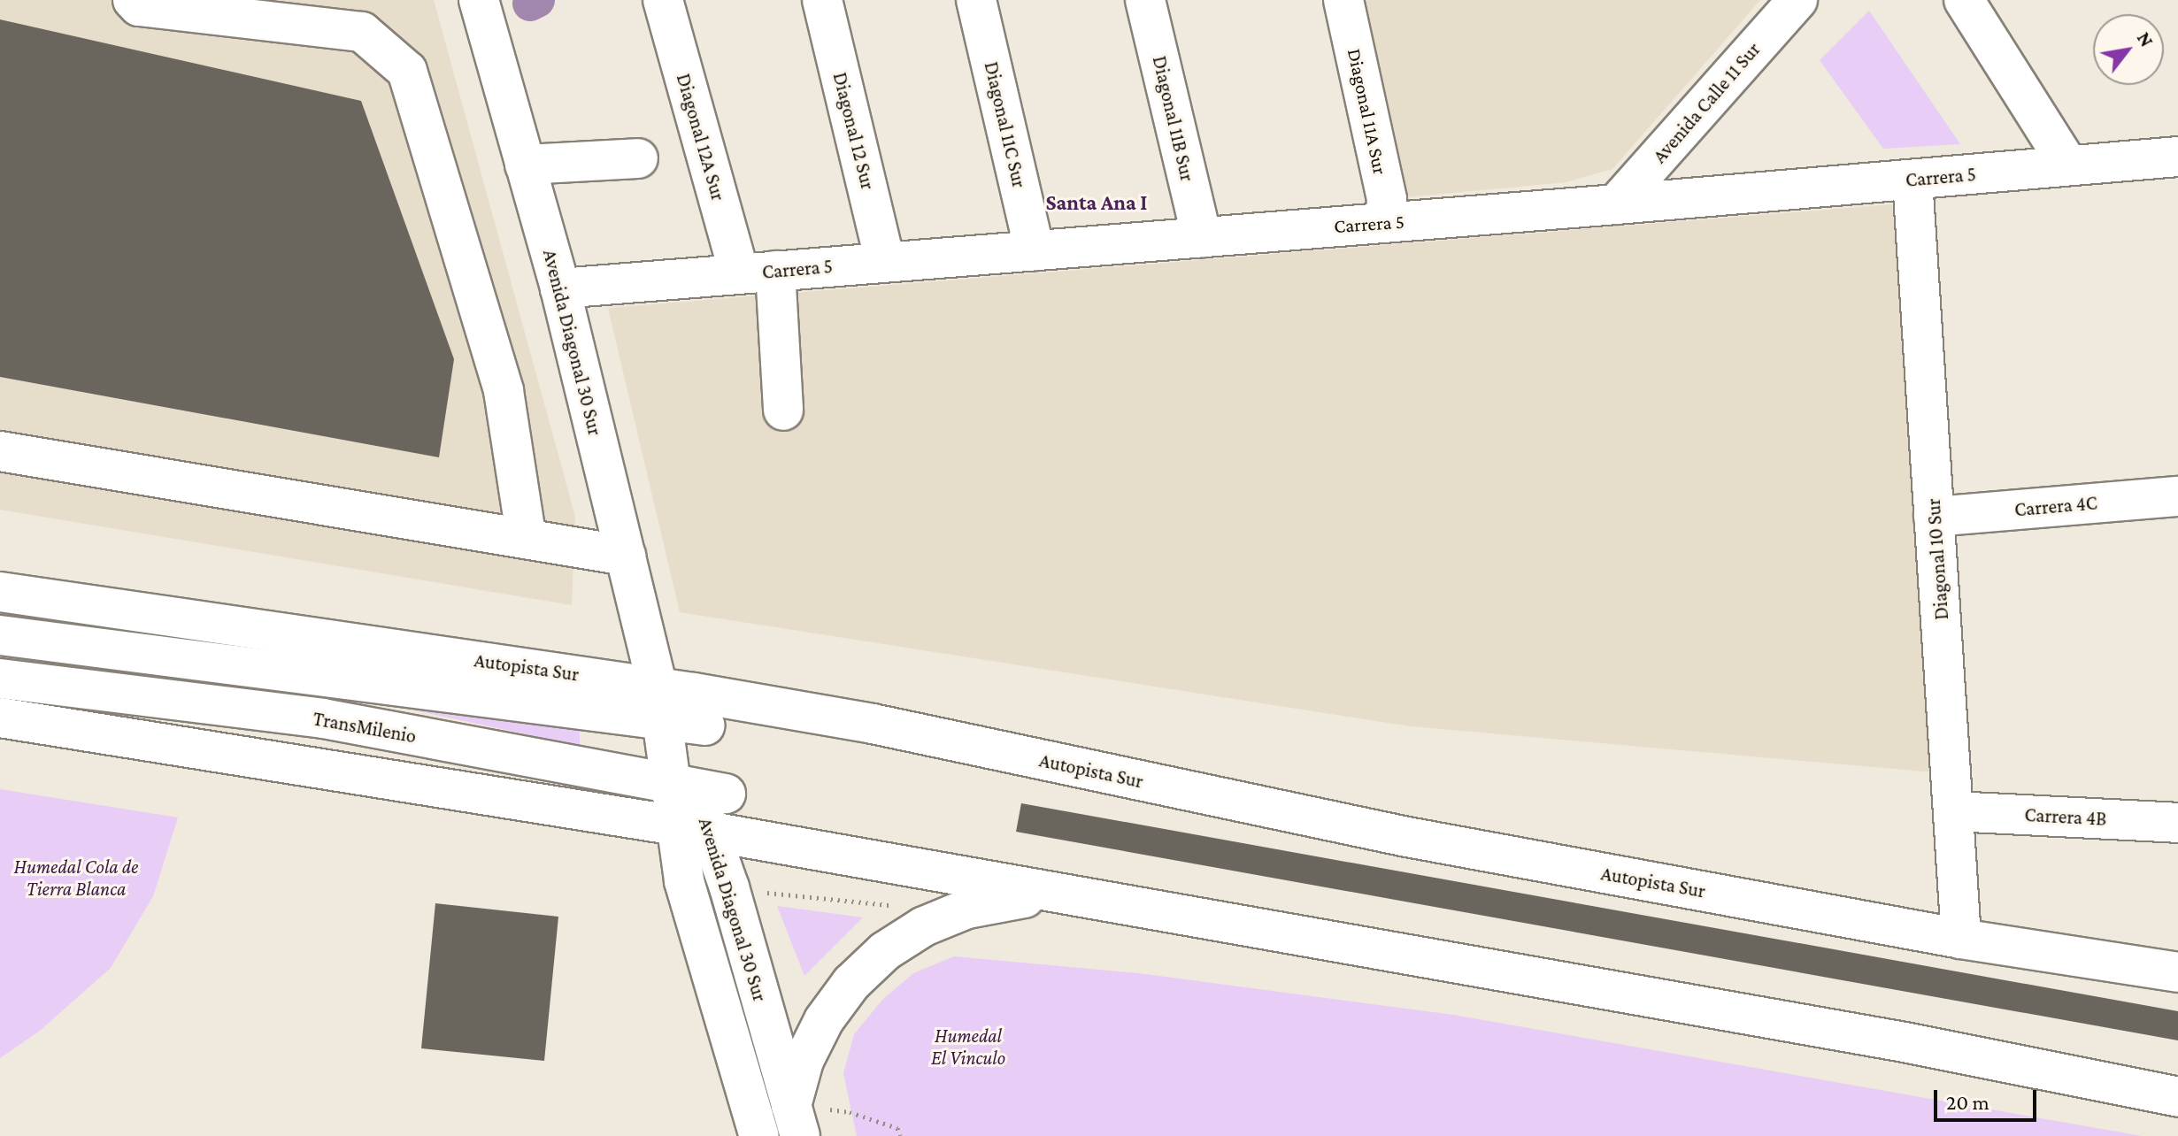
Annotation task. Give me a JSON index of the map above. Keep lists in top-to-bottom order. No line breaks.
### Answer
{"streets":{"main road":["Avenida Calle 11 Sur","Diagonal 11A Sur","Diagonal 11B Sur","Diagonal 11C Sur","Diagonal 12 Sur","Diagonal 12A Sur","Carrera 5","Avenida Diagonal 30 Sur","Carrera 4C","Diagonal 10 Sur","Autopista Sur","TransMilenio","Carrera 4B"]},"crossings":[["Avenida Calle 11 Sur","Carrera 5"],["Diagonal 11A Sur","Carrera 5"],["Diagonal 11B Sur","Carrera 5"],["Diagonal 11C Sur","Carrera 5"],["Diagonal 12 Sur","Carrera 5"],["Diagonal 12A Sur","Carrera 5"],["Carrera 5","Avenida Diagonal 30 Sur"],["Carrera 5","Diagonal 10 Sur"],["Avenida Diagonal 30 Sur","Autopista Sur"],["Avenida Diagonal 30 Sur","TransMilenio"],["Carrera 4C","Diagonal 10 Sur"],["Diagonal 10 Sur","Autopista Sur"],["Diagonal 10 Sur","Carrera 4B"]],"districts":["Santa Ana I"],"parks":["Humedal Cola de Tierra Blanca","Humedal El Vinculo"],"scale_bar":"20 m","north":"top right"}
